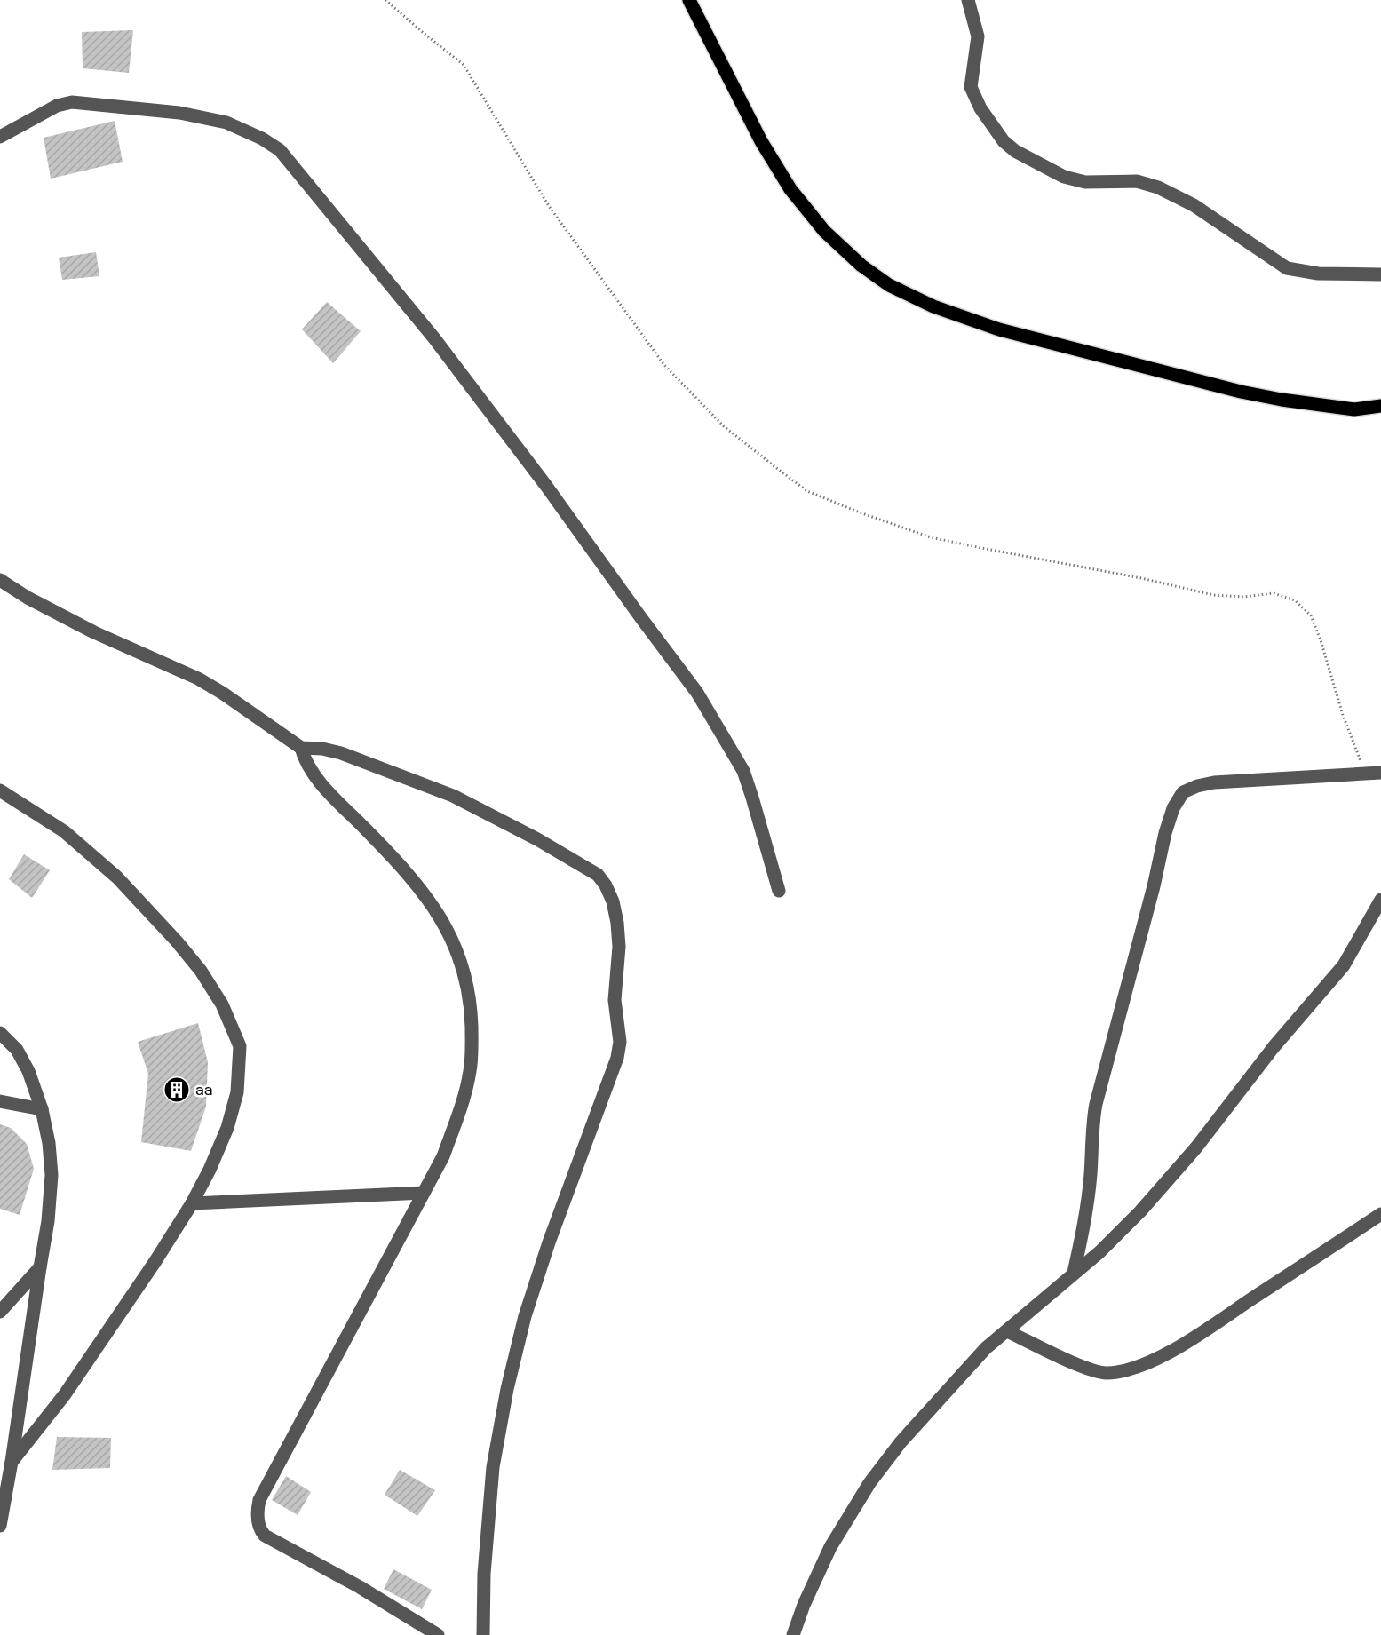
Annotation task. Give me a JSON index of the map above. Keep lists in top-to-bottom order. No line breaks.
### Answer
{"places":{"building":["aa"]}}
